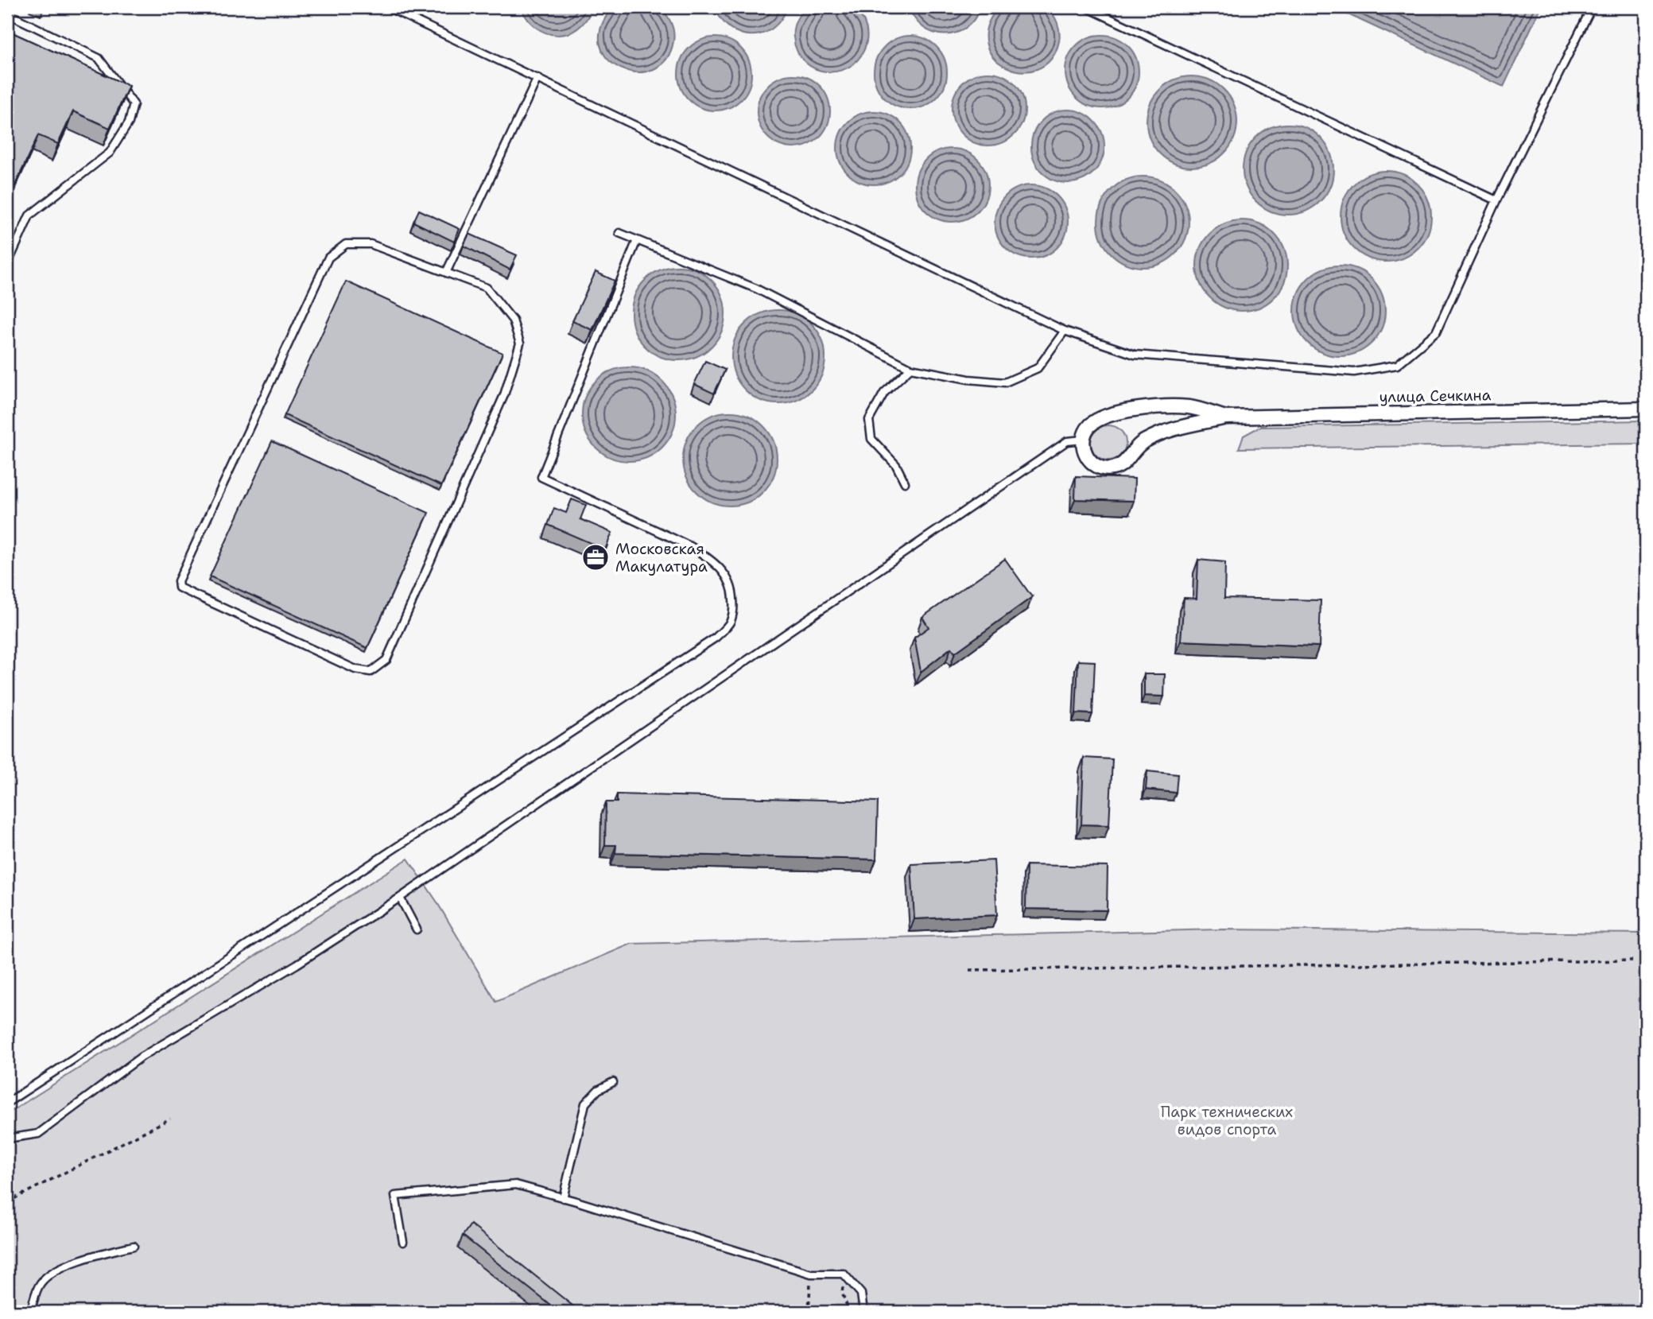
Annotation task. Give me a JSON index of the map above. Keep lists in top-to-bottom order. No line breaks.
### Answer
{"streets":{"street":["улица Сечкина"]},"parks":["Парк технических видов спорта"],"places":{"office":["Московская Макулатура"]}}
